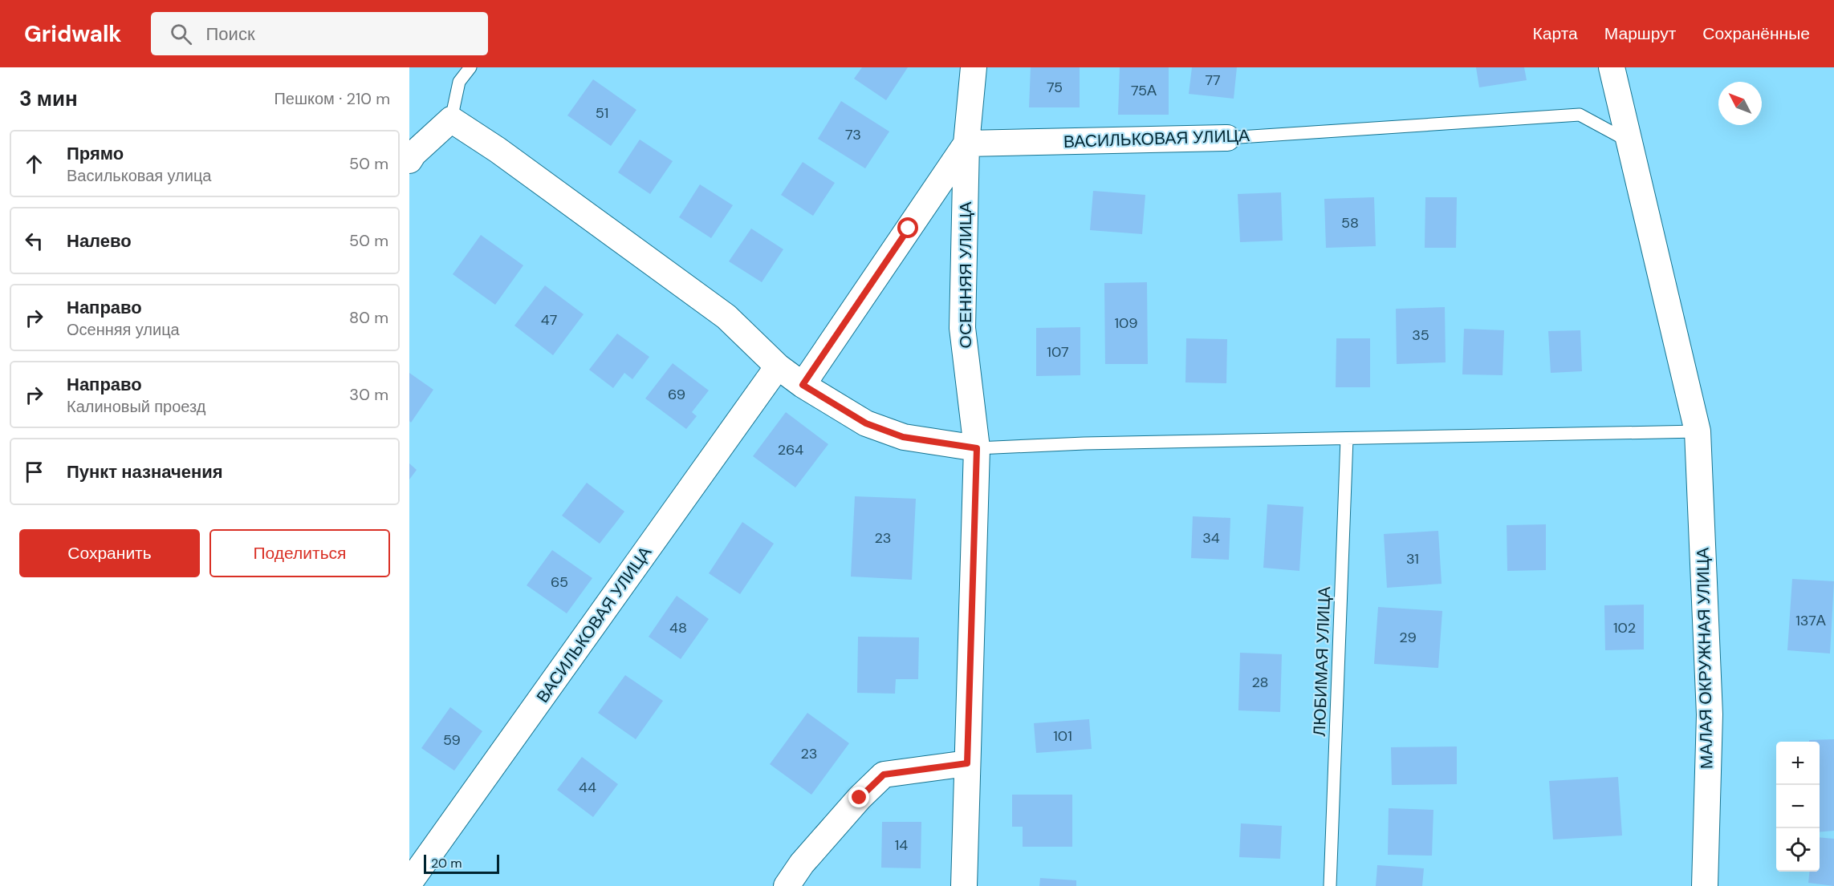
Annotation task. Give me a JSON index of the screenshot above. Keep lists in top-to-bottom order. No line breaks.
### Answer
{"streets":{"street":["ВАСИЛЬКОВАЯ УЛИЦА","ОСЕННЯЯ УЛИЦА","МАЛАЯ ОКРУЖНАЯ УЛИЦА"],"lane":["ЛЮБИМАЯ УЛИЦА"]},"crossings":[["ВАСИЛЬКОВАЯ УЛИЦА","ОСЕННЯЯ УЛИЦА"],["ВАСИЛЬКОВАЯ УЛИЦА","МАЛАЯ ОКРУЖНАЯ УЛИЦА"]],"house_numbers":["77","75","75А","51","73","58","47","109","35","107","69","264","23","34","31","65","137А","48","102","29","28","101","59","23","44","14"],"scale_bar":"20 m","north":"top left","page":{"header":"Gridwalk","search":"Поиск","nav":["Карта","Маршрут","Сохранённые"],"heading":["3 мин","Пешком · 210 m"],"list":[["Прямо","Васильковая улица","50 m"],["Налево","50 m"],["Направо","Осенняя улица","80 m"],["Направо","Калиновый проезд","30 m"],"Пункт назначения"],"buttons":["Сохранить","Поделиться"],"map_buttons":["+","−"],"scale":"20 m"}}
